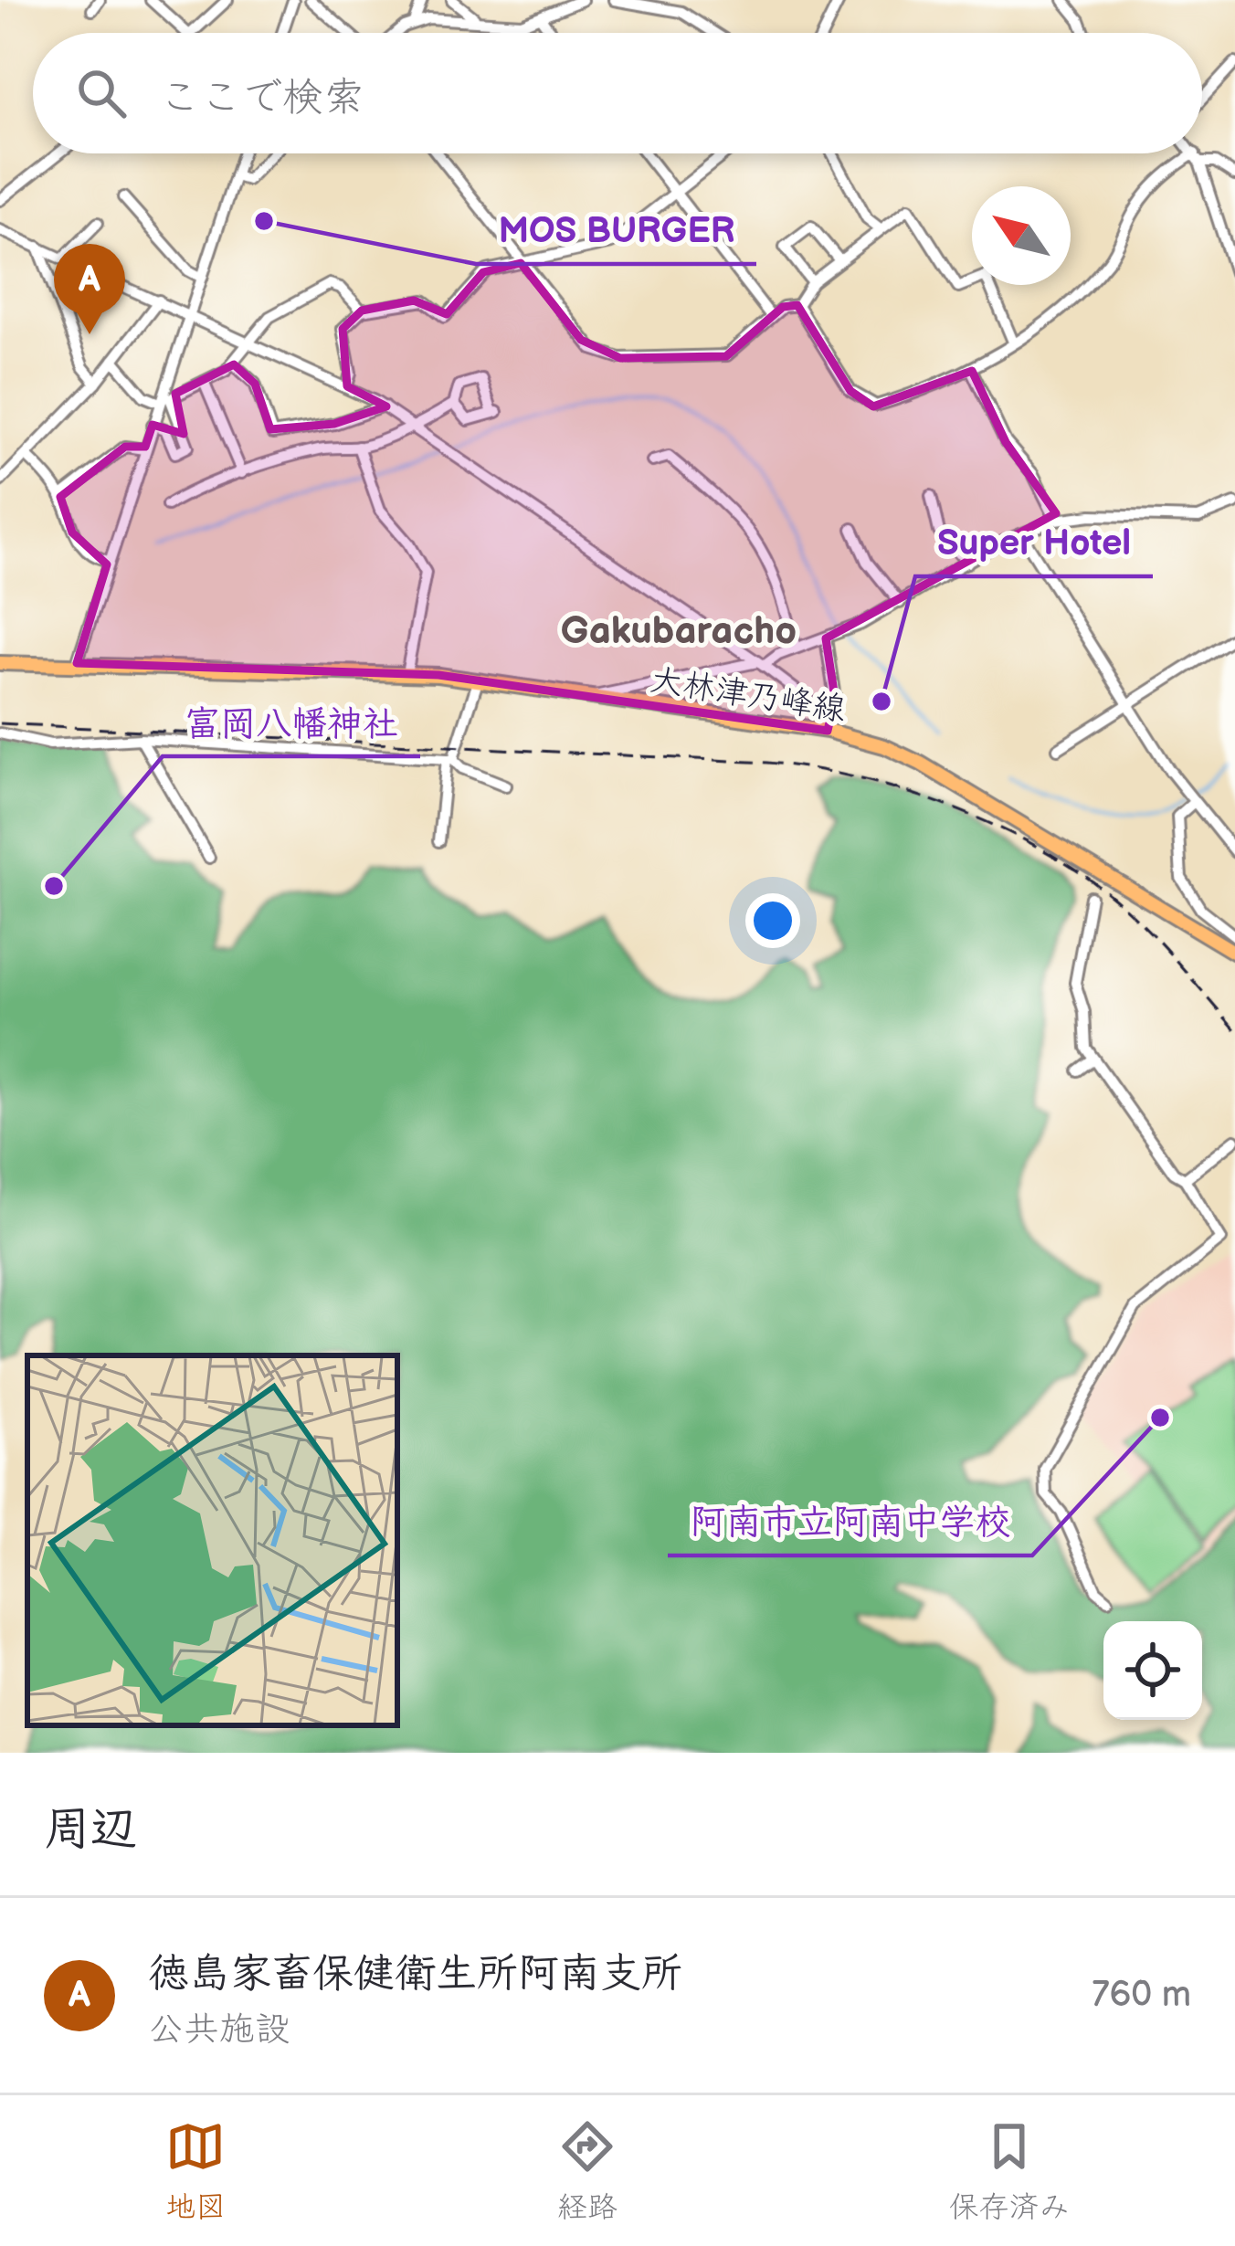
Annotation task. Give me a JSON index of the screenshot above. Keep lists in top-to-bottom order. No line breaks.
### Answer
{"streets":{"main road":["大林津乃峰線"]},"districts":["Gakubaracho"],"places":["MOS BURGER","Super Hotel","富岡八幡神社","阿南市立阿南中学校"],"north":"top left","page":{"search":"ここで検索","pins":"A","heading":"周辺","list":[{"mark":"A","name":"徳島家畜保健衛生所阿南支所","note":"公共施設","value":"760 m"}],"nav":["地図","経路","保存済み"]}}
